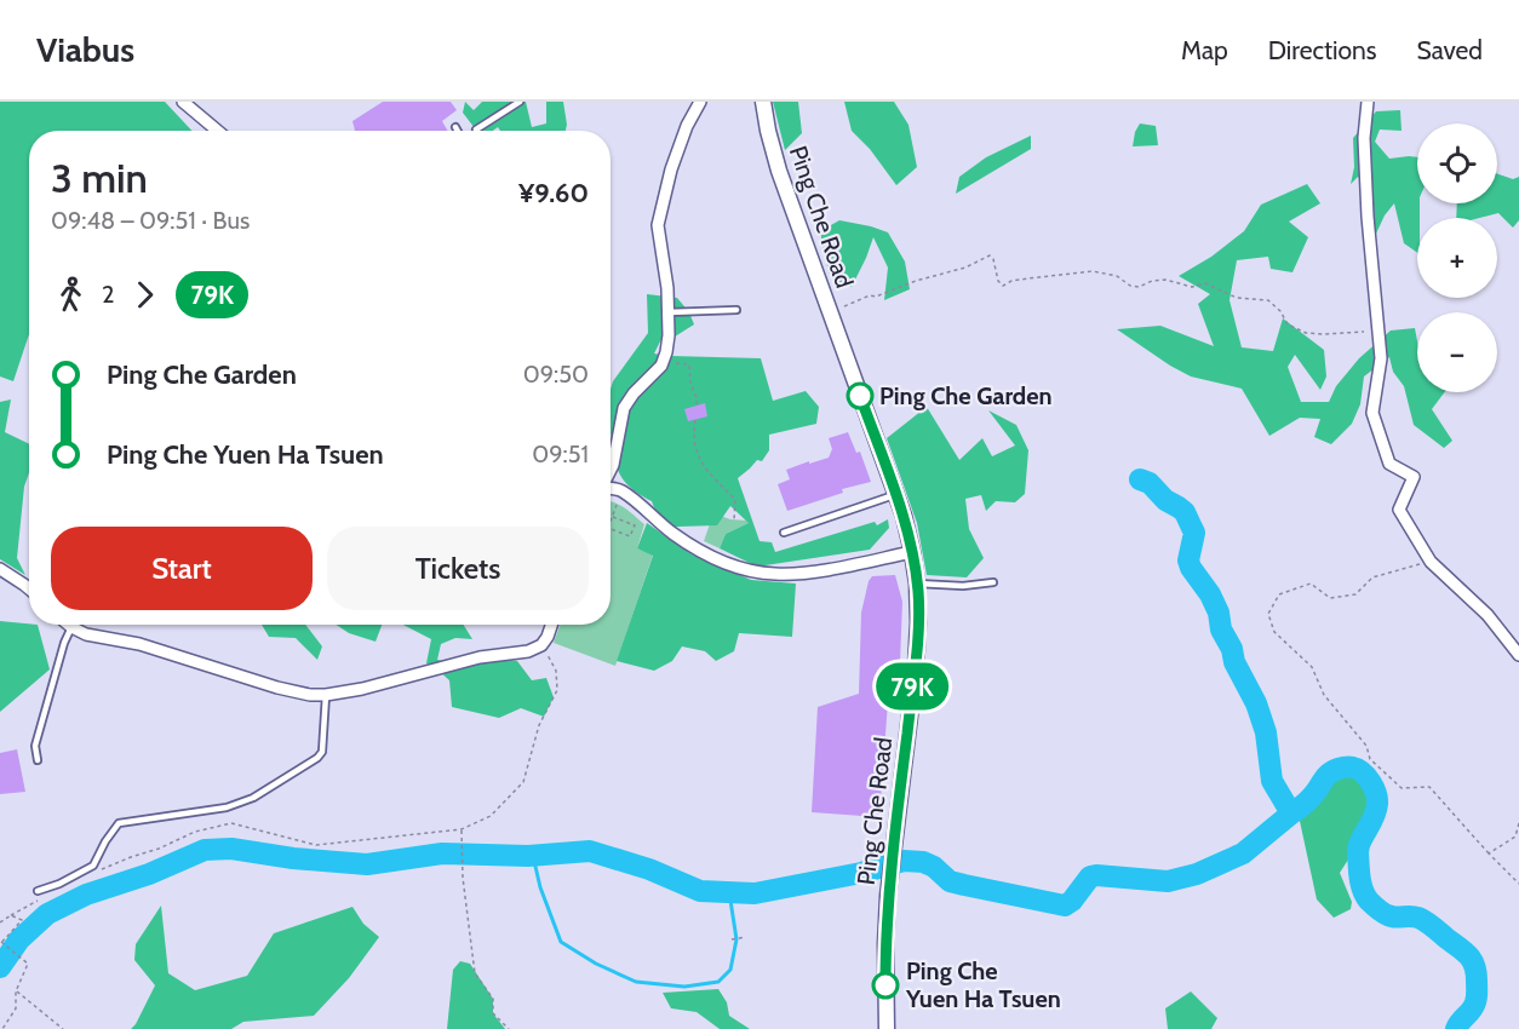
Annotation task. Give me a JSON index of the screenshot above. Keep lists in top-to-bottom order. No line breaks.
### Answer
{"streets":{"street":["Ping Che Road"]},"places":["Ping Che Garden","Ping Che Yuen Ha Tsuen"],"lines":["bus line 79K"],"page":{"header":"Viabus","nav":["Map","Directions","Saved"],"on_map":"79K","map_buttons":["+","−"],"heading":["3 min","09:48 – 09:51 · Bus","¥9.60"],"legs":["2","79K"],"list":[{"name":"Ping Che Garden","value":"09:50"},{"name":"Ping Che Yuen Ha Tsuen","value":"09:51"}],"buttons":["Start","Tickets"]}}
